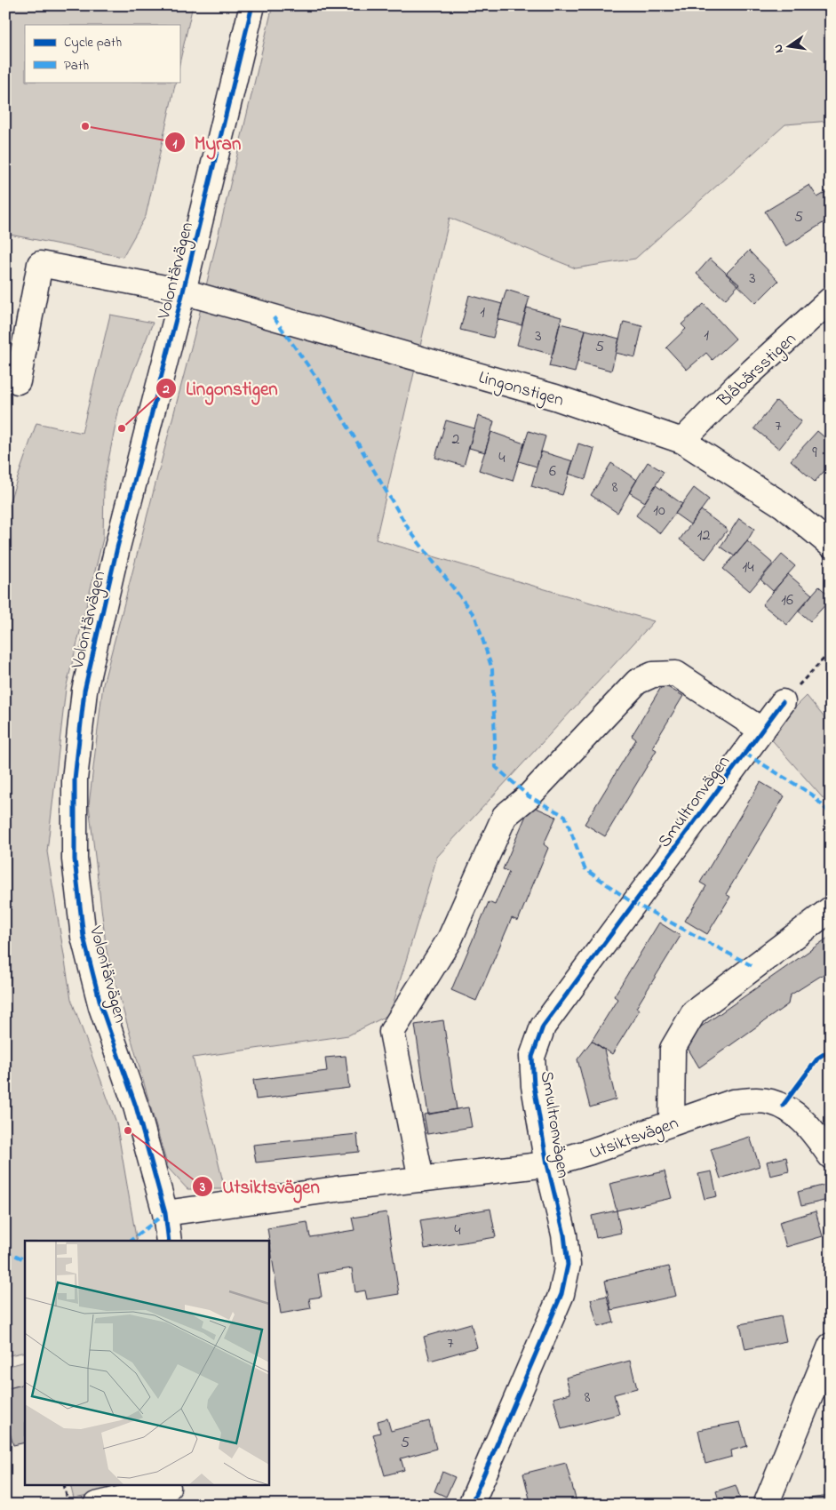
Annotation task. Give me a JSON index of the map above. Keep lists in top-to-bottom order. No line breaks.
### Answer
{"streets":{"street":["Volontärvägen","Blåbärsstigen","Lingonstigen","Smultronvägen","Utsiktsvägen"]},"crossings":[["Volontärvägen","Lingonstigen"],["Volontärvägen","Utsiktsvägen"],["Blåbärsstigen","Lingonstigen"],["Smultronvägen","Utsiktsvägen"]],"places":["Myran","Lingonstigen","Utsiktsvägen"],"house_numbers":["5","3","1","1","3","5","7","2","9","4","6","8","10","12","14","16","4","7","8","5"],"legend":["Cycle path","Path"],"north":"left"}
